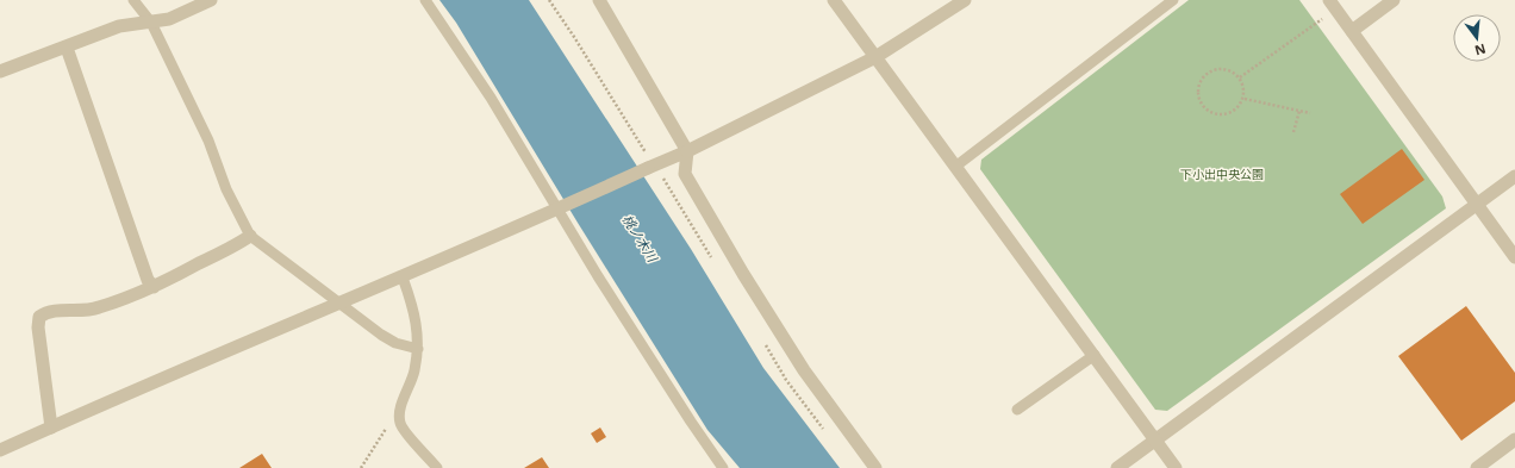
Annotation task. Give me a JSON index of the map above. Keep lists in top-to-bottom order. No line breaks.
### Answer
{"water":["桃ノ木川"],"parks":["下小出中央公園"],"north":"bottom"}
